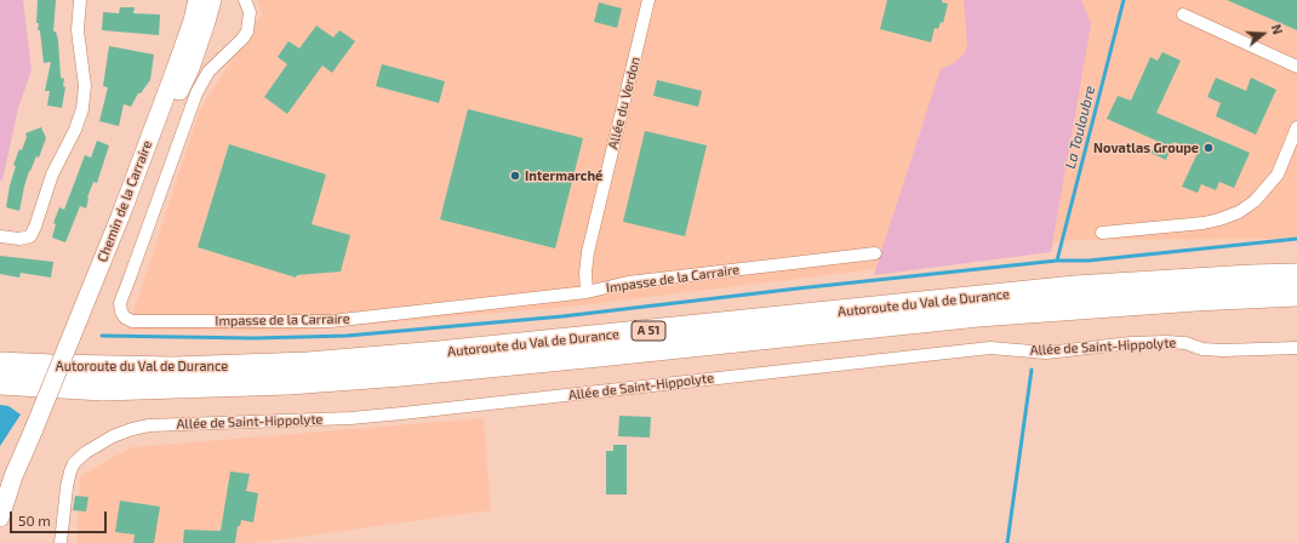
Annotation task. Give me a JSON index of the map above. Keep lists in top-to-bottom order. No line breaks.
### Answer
{"streets":{"highway":["Autoroute du Val de Durance","A 51"],"street":["Allée du Verdon","Chemin de la Carraire","Impasse de la Carraire","Allée de Saint-Hippolyte"]},"crossings":[["Allée du Verdon","Impasse de la Carraire"]],"water":["La Touloubre"],"places":["Novatlas Groupe","Intermarché"],"scale_bar":"50 m","north":"right"}
